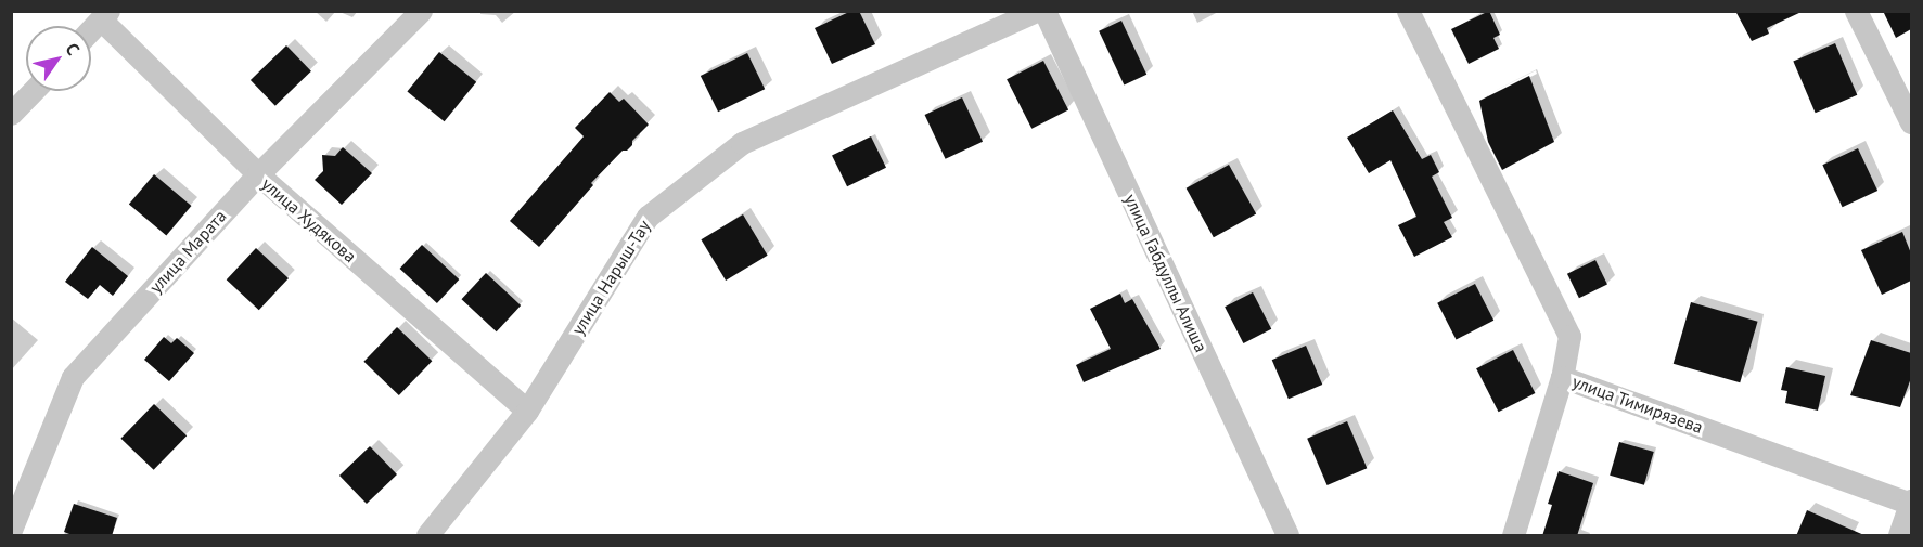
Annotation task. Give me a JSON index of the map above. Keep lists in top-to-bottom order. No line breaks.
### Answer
{"streets":{"street":["улица Худякова","улица Марата","улица Габдуллы Алиша","улица Нарыш-Тау","улица Тимирязева"]},"crossings":[["улица Худякова","улица Марата"],["улица Худякова","улица Нарыш-Тау"]],"north":"top right"}
